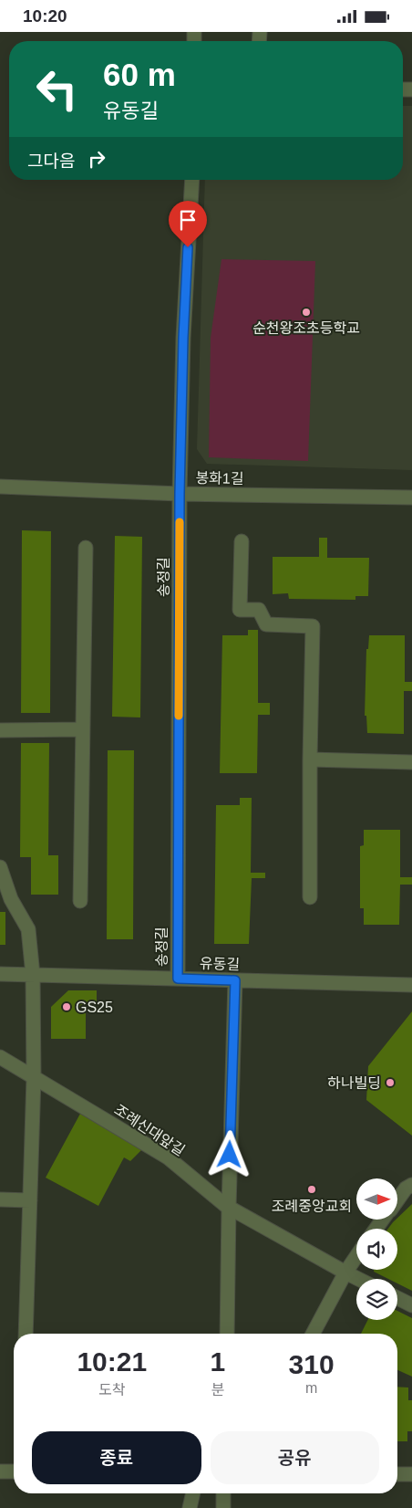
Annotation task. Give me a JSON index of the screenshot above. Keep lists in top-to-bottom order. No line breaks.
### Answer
{"streets":{"street":["봉화1길","송정길","유동길","조례신대앞길"]},"crossings":[["봉화1길","송정길"],["송정길","유동길"]],"places":["순천왕조초등학교","GS25","하나빌딩","조례중앙교회"],"north":"right","page":{"status":"10:20","turn":["60 m","유동길"],"then":"그다음","eta":["10:21","도착","1","분","310","m"],"buttons":["종료","공유"]}}
